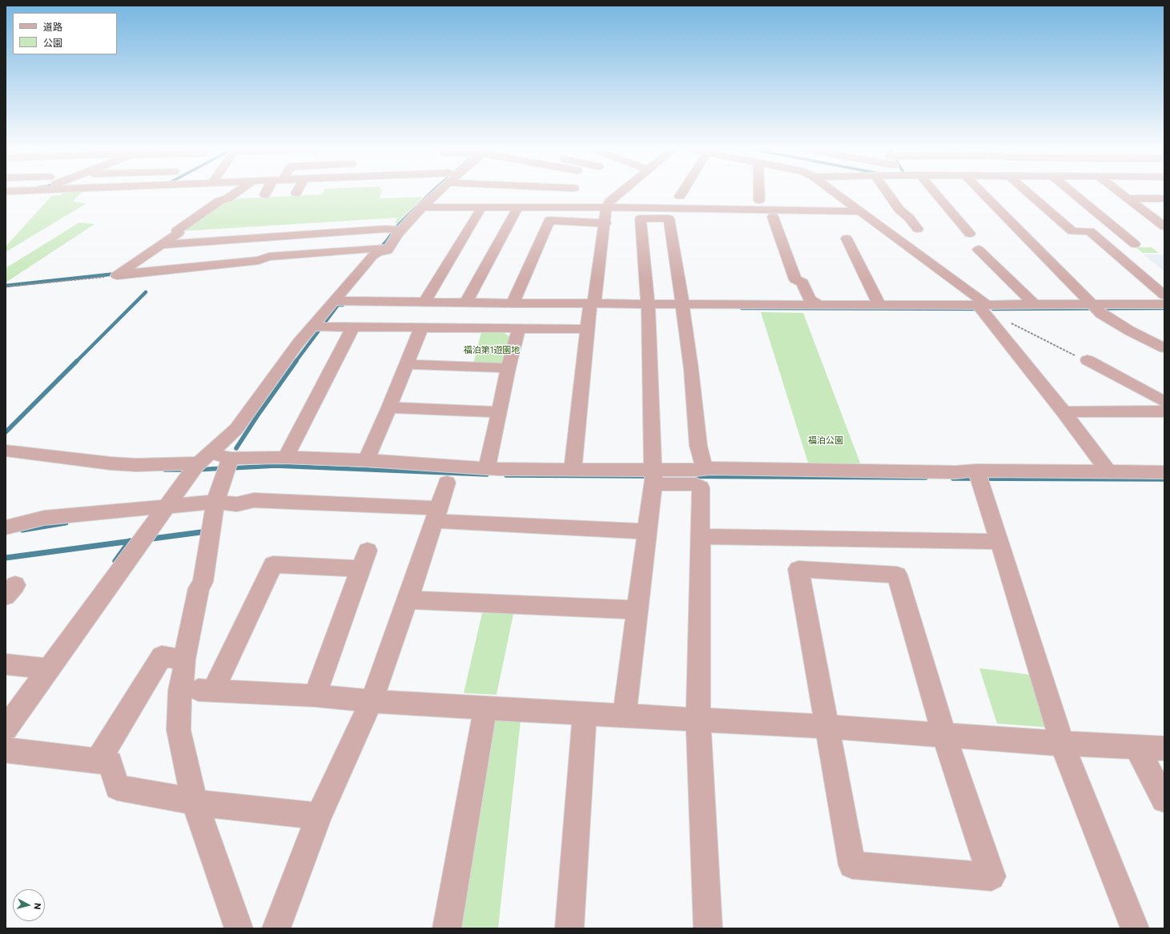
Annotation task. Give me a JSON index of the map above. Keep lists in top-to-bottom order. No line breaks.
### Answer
{"parks":["福泊第1遊園地","福泊公園"],"legend":["道路","公園"],"north":"right"}
